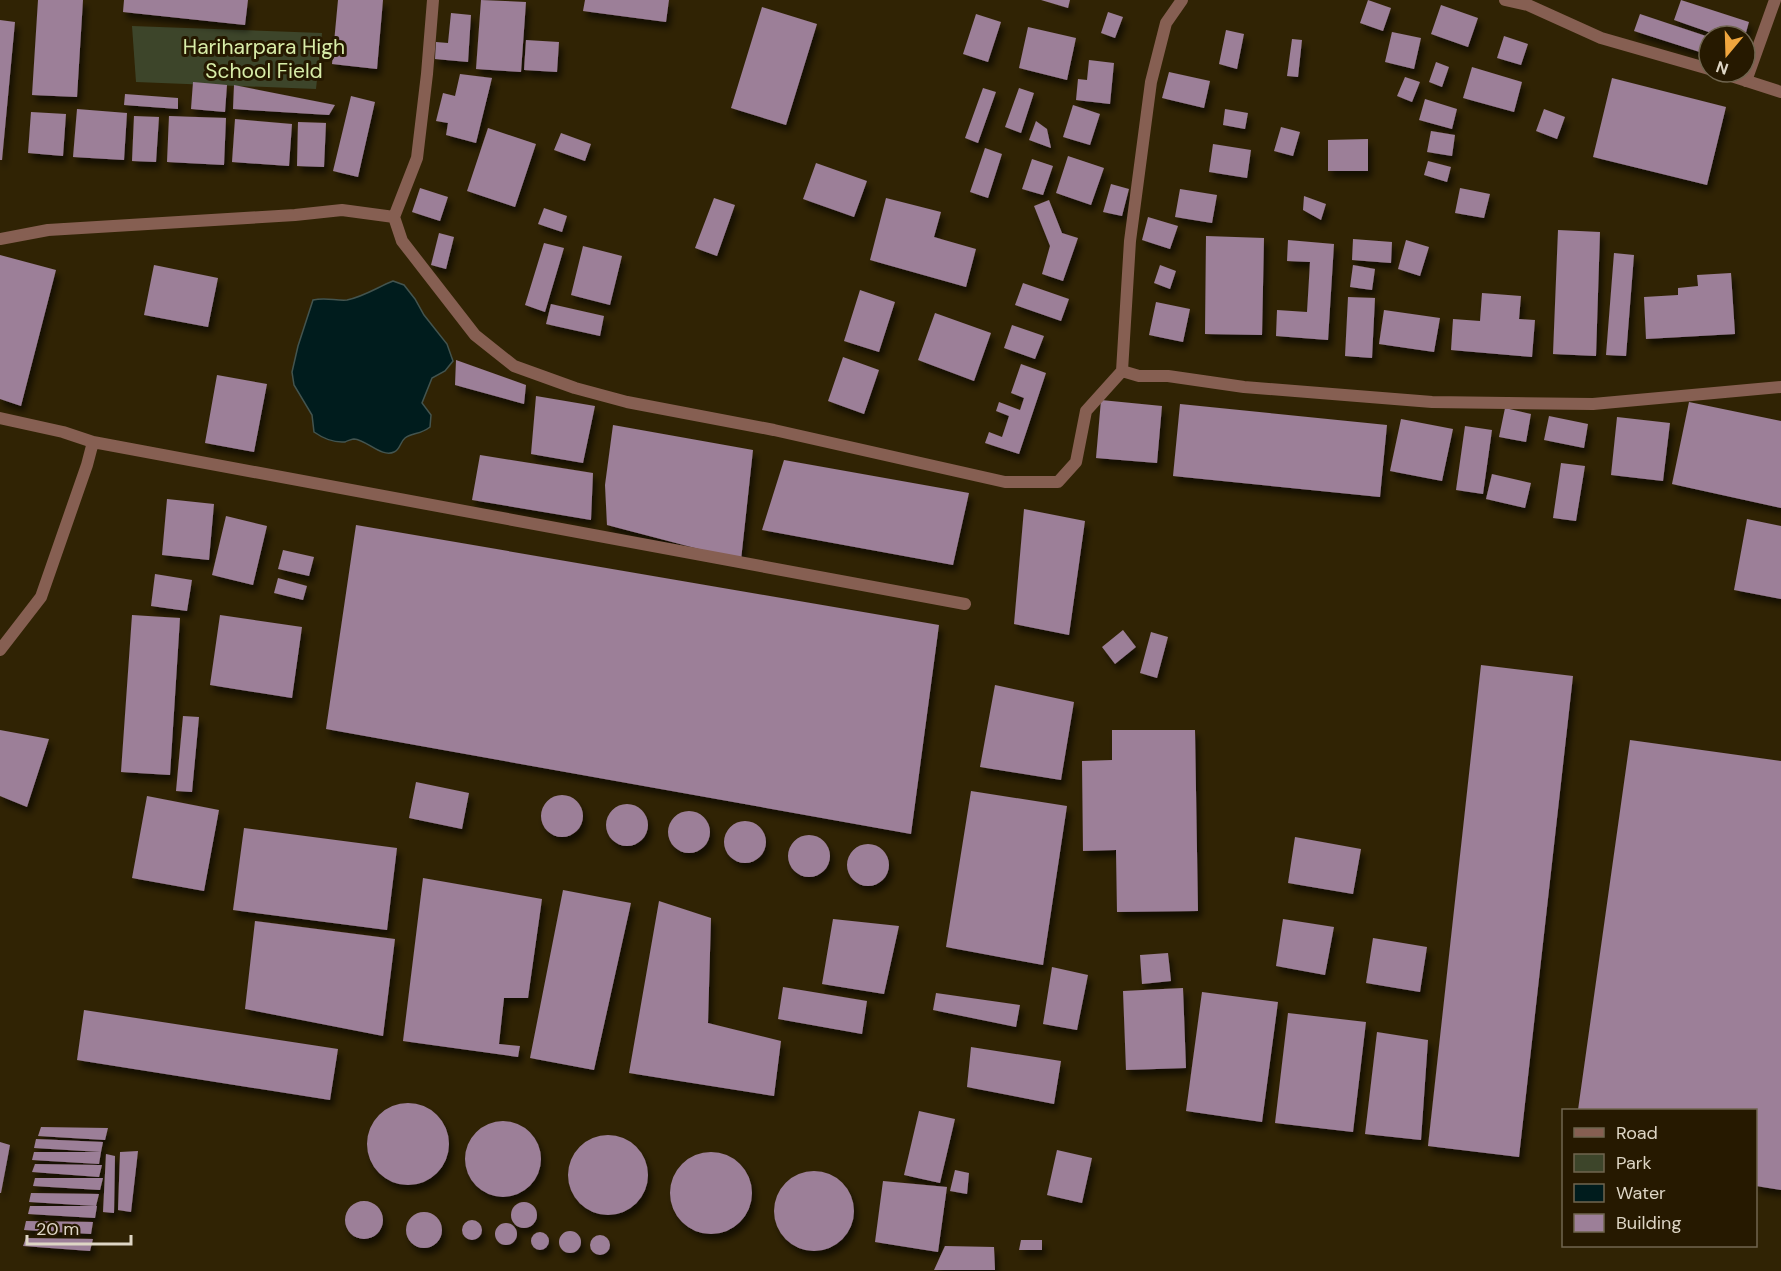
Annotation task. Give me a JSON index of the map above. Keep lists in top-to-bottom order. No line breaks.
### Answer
{"parks":["Hariharpara High School Field"],"legend":["Road","Park","Water","Building"],"scale_bar":"20 m","north":"bottom"}
